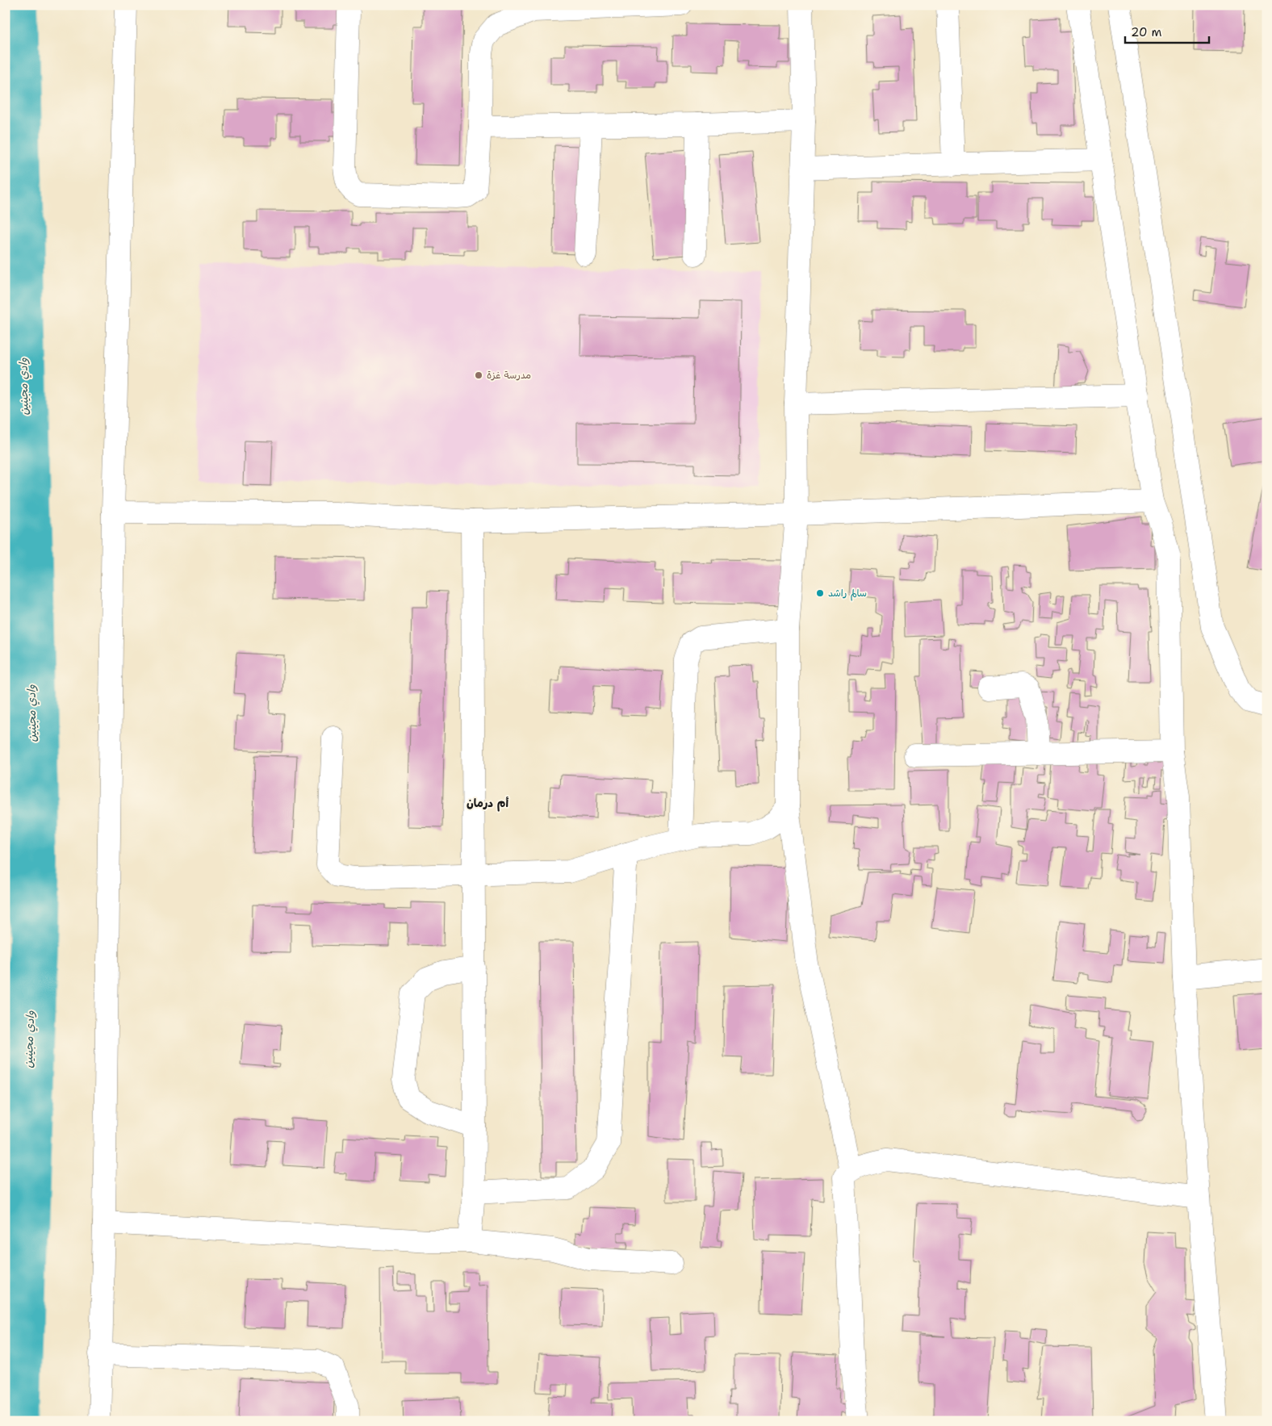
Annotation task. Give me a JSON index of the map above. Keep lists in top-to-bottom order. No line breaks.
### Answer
{"districts":["أم درمان"],"water":["وادي مجينين"],"places":["مدرسة غزة","سالم راشد"],"scale_bar":"20 m"}
